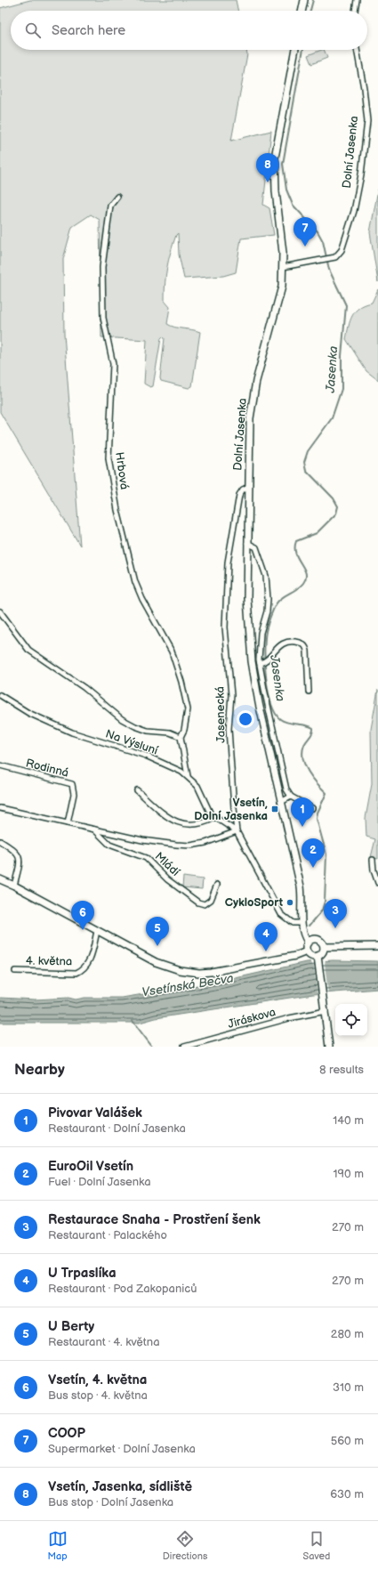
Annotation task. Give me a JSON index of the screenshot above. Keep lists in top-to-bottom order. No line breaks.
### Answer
{"streets":{"street":["Dolní Jasenka","Hrbová","Jasenecká","Na Výsluní","Rodinná","Mládí","4. května","Jiráskova"]},"crossings":[["Dolní Jasenka","Jasenecká"],["Jasenecká","Na Výsluní"],["Jasenecká","Mládí"],["Na Výsluní","Mládí"],["Rodinná","Mládí"]],"water":["Jasenka","Vsetínská Bečva"],"places":{"transit":["Vsetín, Dolní Jasenka"],"other":["CykloSport"]},"page":{"search":"Search here","pins":["8","7","1","2","3","6","5","4"],"heading":["Nearby","8 results"],"list":[{"mark":"1","name":"Pivovar Valášek","note":"Restaurant · Dolní Jasenka","value":"140 m"},{"mark":"2","name":"EuroOil Vsetín","note":"Fuel · Dolní Jasenka","value":"190 m"},{"mark":"3","name":"Restaurace Snaha - Prostření šenk","note":"Restaurant · Palackého","value":"270 m"},{"mark":"4","name":"U Trpaslíka","note":"Restaurant · Pod Zakopaniců","value":"270 m"},{"mark":"5","name":"U Berty","note":"Restaurant · 4. května","value":"280 m"},{"mark":"6","name":"Vsetín, 4. května","note":"Bus stop · 4. května","value":"310 m"},{"mark":"7","name":"COOP","note":"Supermarket · Dolní Jasenka","value":"560 m"},{"mark":"8","name":"Vsetín, Jasenka, sídliště","note":"Bus stop · Dolní Jasenka","value":"630 m"}],"nav":["Map","Directions","Saved"]}}
